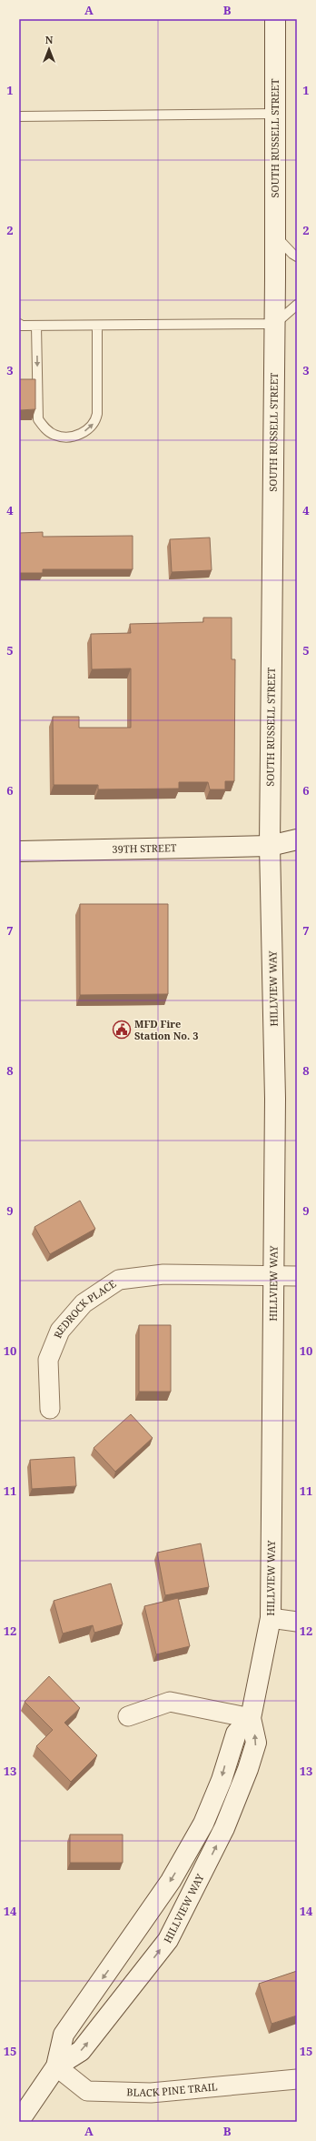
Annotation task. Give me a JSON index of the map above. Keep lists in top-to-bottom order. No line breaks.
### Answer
{"streets":{"street":["SOUTH RUSSELL STREET","39TH STREET","HILLVIEW WAY","REDROCK PLACE","BLACK PINE TRAIL"]},"crossings":[["SOUTH RUSSELL STREET","39TH STREET"],["SOUTH RUSSELL STREET","HILLVIEW WAY"],["39TH STREET","HILLVIEW WAY"],["HILLVIEW WAY","REDROCK PLACE"],["HILLVIEW WAY","BLACK PINE TRAIL"]],"places":{"public building":["MFD Fire Station No. 3"]},"north":"top","grid":{"columns":["A","B"],"rows":["1","2","3","4","5","6","7","8","9","10","11","12","13","14","15"]}}
